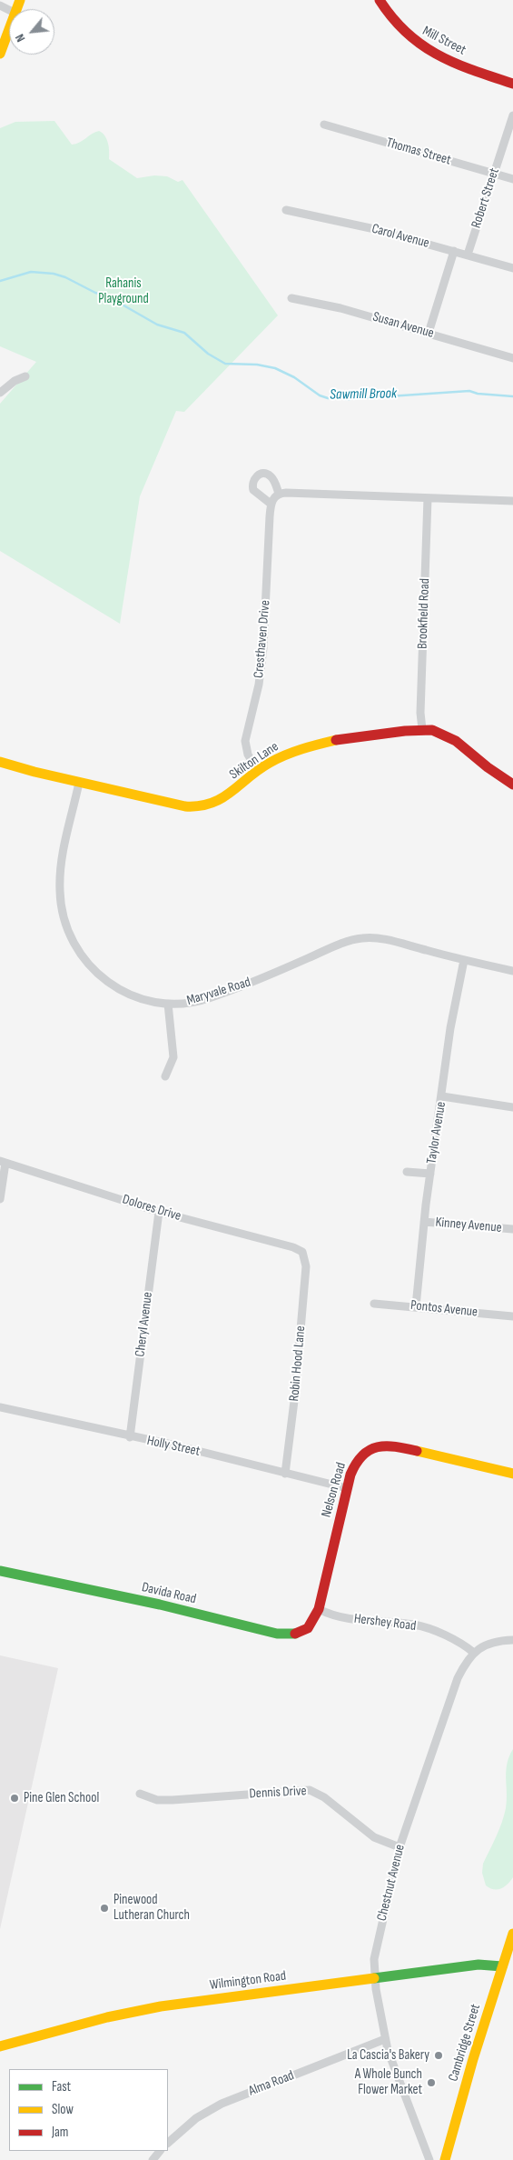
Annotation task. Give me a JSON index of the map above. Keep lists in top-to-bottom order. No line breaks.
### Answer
{"streets":{"street":["Mill Street","Thomas Street","Robert Street","Carol Avenue","Susan Avenue","Brookfield Road","Cresthaven Drive","Skilton Lane","Maryvale Road","Taylor Avenue","Dolores Drive","Kinney Avenue","Pontos Avenue","Cheryl Avenue","Robin Hood Lane","Holly Street","Nelson Road","Davida Road","Hershey Road","Dennis Drive","Chestnut Avenue","Wilmington Road","Cambridge Street","Alma Road"]},"crossings":[["Thomas Street","Robert Street"],["Robert Street","Carol Avenue"],["Brookfield Road","Skilton Lane"],["Cresthaven Drive","Skilton Lane"],["Skilton Lane","Maryvale Road"],["Maryvale Road","Taylor Avenue"],["Taylor Avenue","Kinney Avenue"],["Taylor Avenue","Pontos Avenue"],["Dolores Drive","Cheryl Avenue"],["Dolores Drive","Robin Hood Lane"],["Cheryl Avenue","Holly Street"],["Robin Hood Lane","Holly Street"],["Holly Street","Nelson Road"],["Nelson Road","Davida Road"],["Nelson Road","Hershey Road"],["Davida Road","Hershey Road"],["Hershey Road","Chestnut Avenue"],["Dennis Drive","Chestnut Avenue"],["Chestnut Avenue","Wilmington Road"],["Chestnut Avenue","Alma Road"],["Wilmington Road","Cambridge Street"]],"water":["Sawmill Brook"],"parks":["Rahanis Playground"],"places":["Pine Glen School","Pinewood Lutheran Church","La Cascia's Bakery","A Whole Bunch Flower Market"],"legend":["Fast","Slow","Jam"],"north":"bottom left"}
